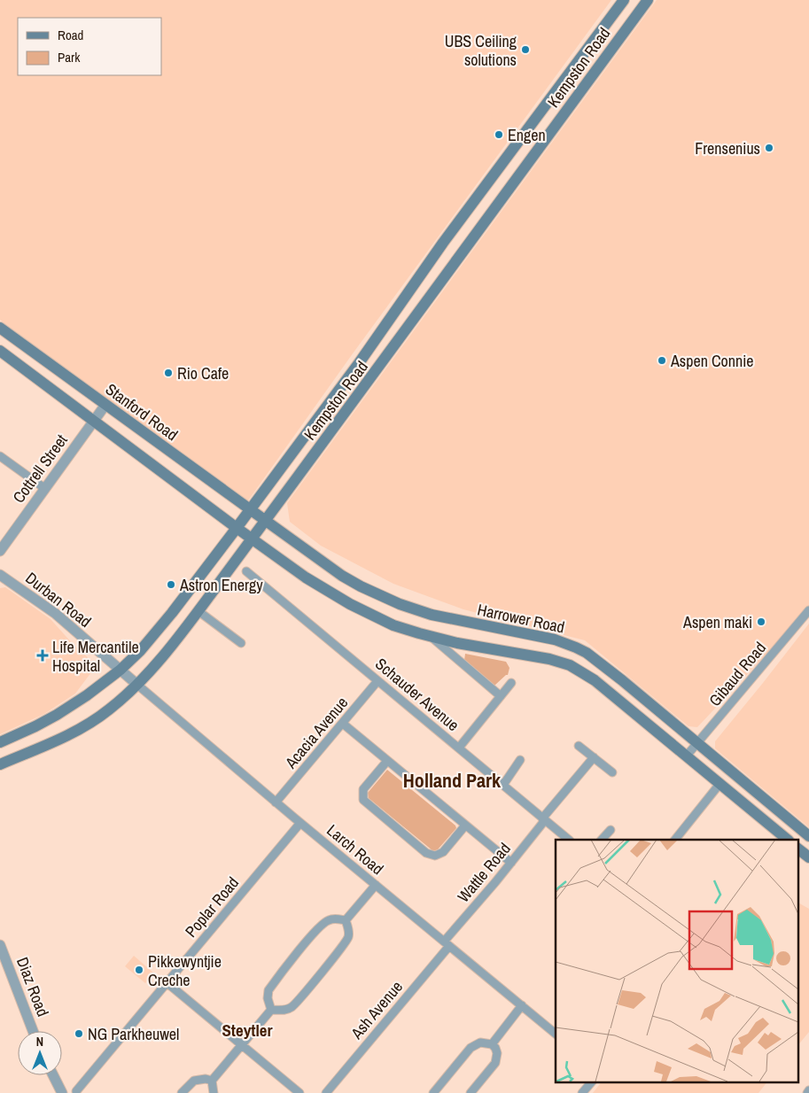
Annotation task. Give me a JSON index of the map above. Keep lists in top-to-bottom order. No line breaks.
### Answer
{"streets":{"main road":["Kempston Road","Stanford Road","Harrower Road"],"street":["Cottrell Street","Durban Road","Gibaud Road","Schauder Avenue","Acacia Avenue","Larch Road","Wattle Road","Poplar Road","Diaz Road","Ash Avenue"]},"crossings":[["Kempston Road","Stanford Road"],["Kempston Road","Durban Road"],["Kempston Road","Harrower Road"],["Kempston Road","Larch Road"],["Stanford Road","Cottrell Street"],["Stanford Road","Harrower Road"],["Durban Road","Larch Road"],["Harrower Road","Gibaud Road"],["Schauder Avenue","Acacia Avenue"],["Schauder Avenue","Wattle Road"],["Acacia Avenue","Larch Road"],["Larch Road","Wattle Road"],["Larch Road","Poplar Road"],["Larch Road","Ash Avenue"],["Wattle Road","Ash Avenue"]],"districts":["Holland Park","Steytler"],"places":{"other":["UBS Ceiling solutions","Engen","Frensenius","Aspen Connie","Rio Cafe","Astron Energy","Aspen maki","Pikkewyntjie Creche","NG Parkheuwel"],"health":["Life Mercantile Hospital"]},"legend":["Road","Park"],"north":"top"}
